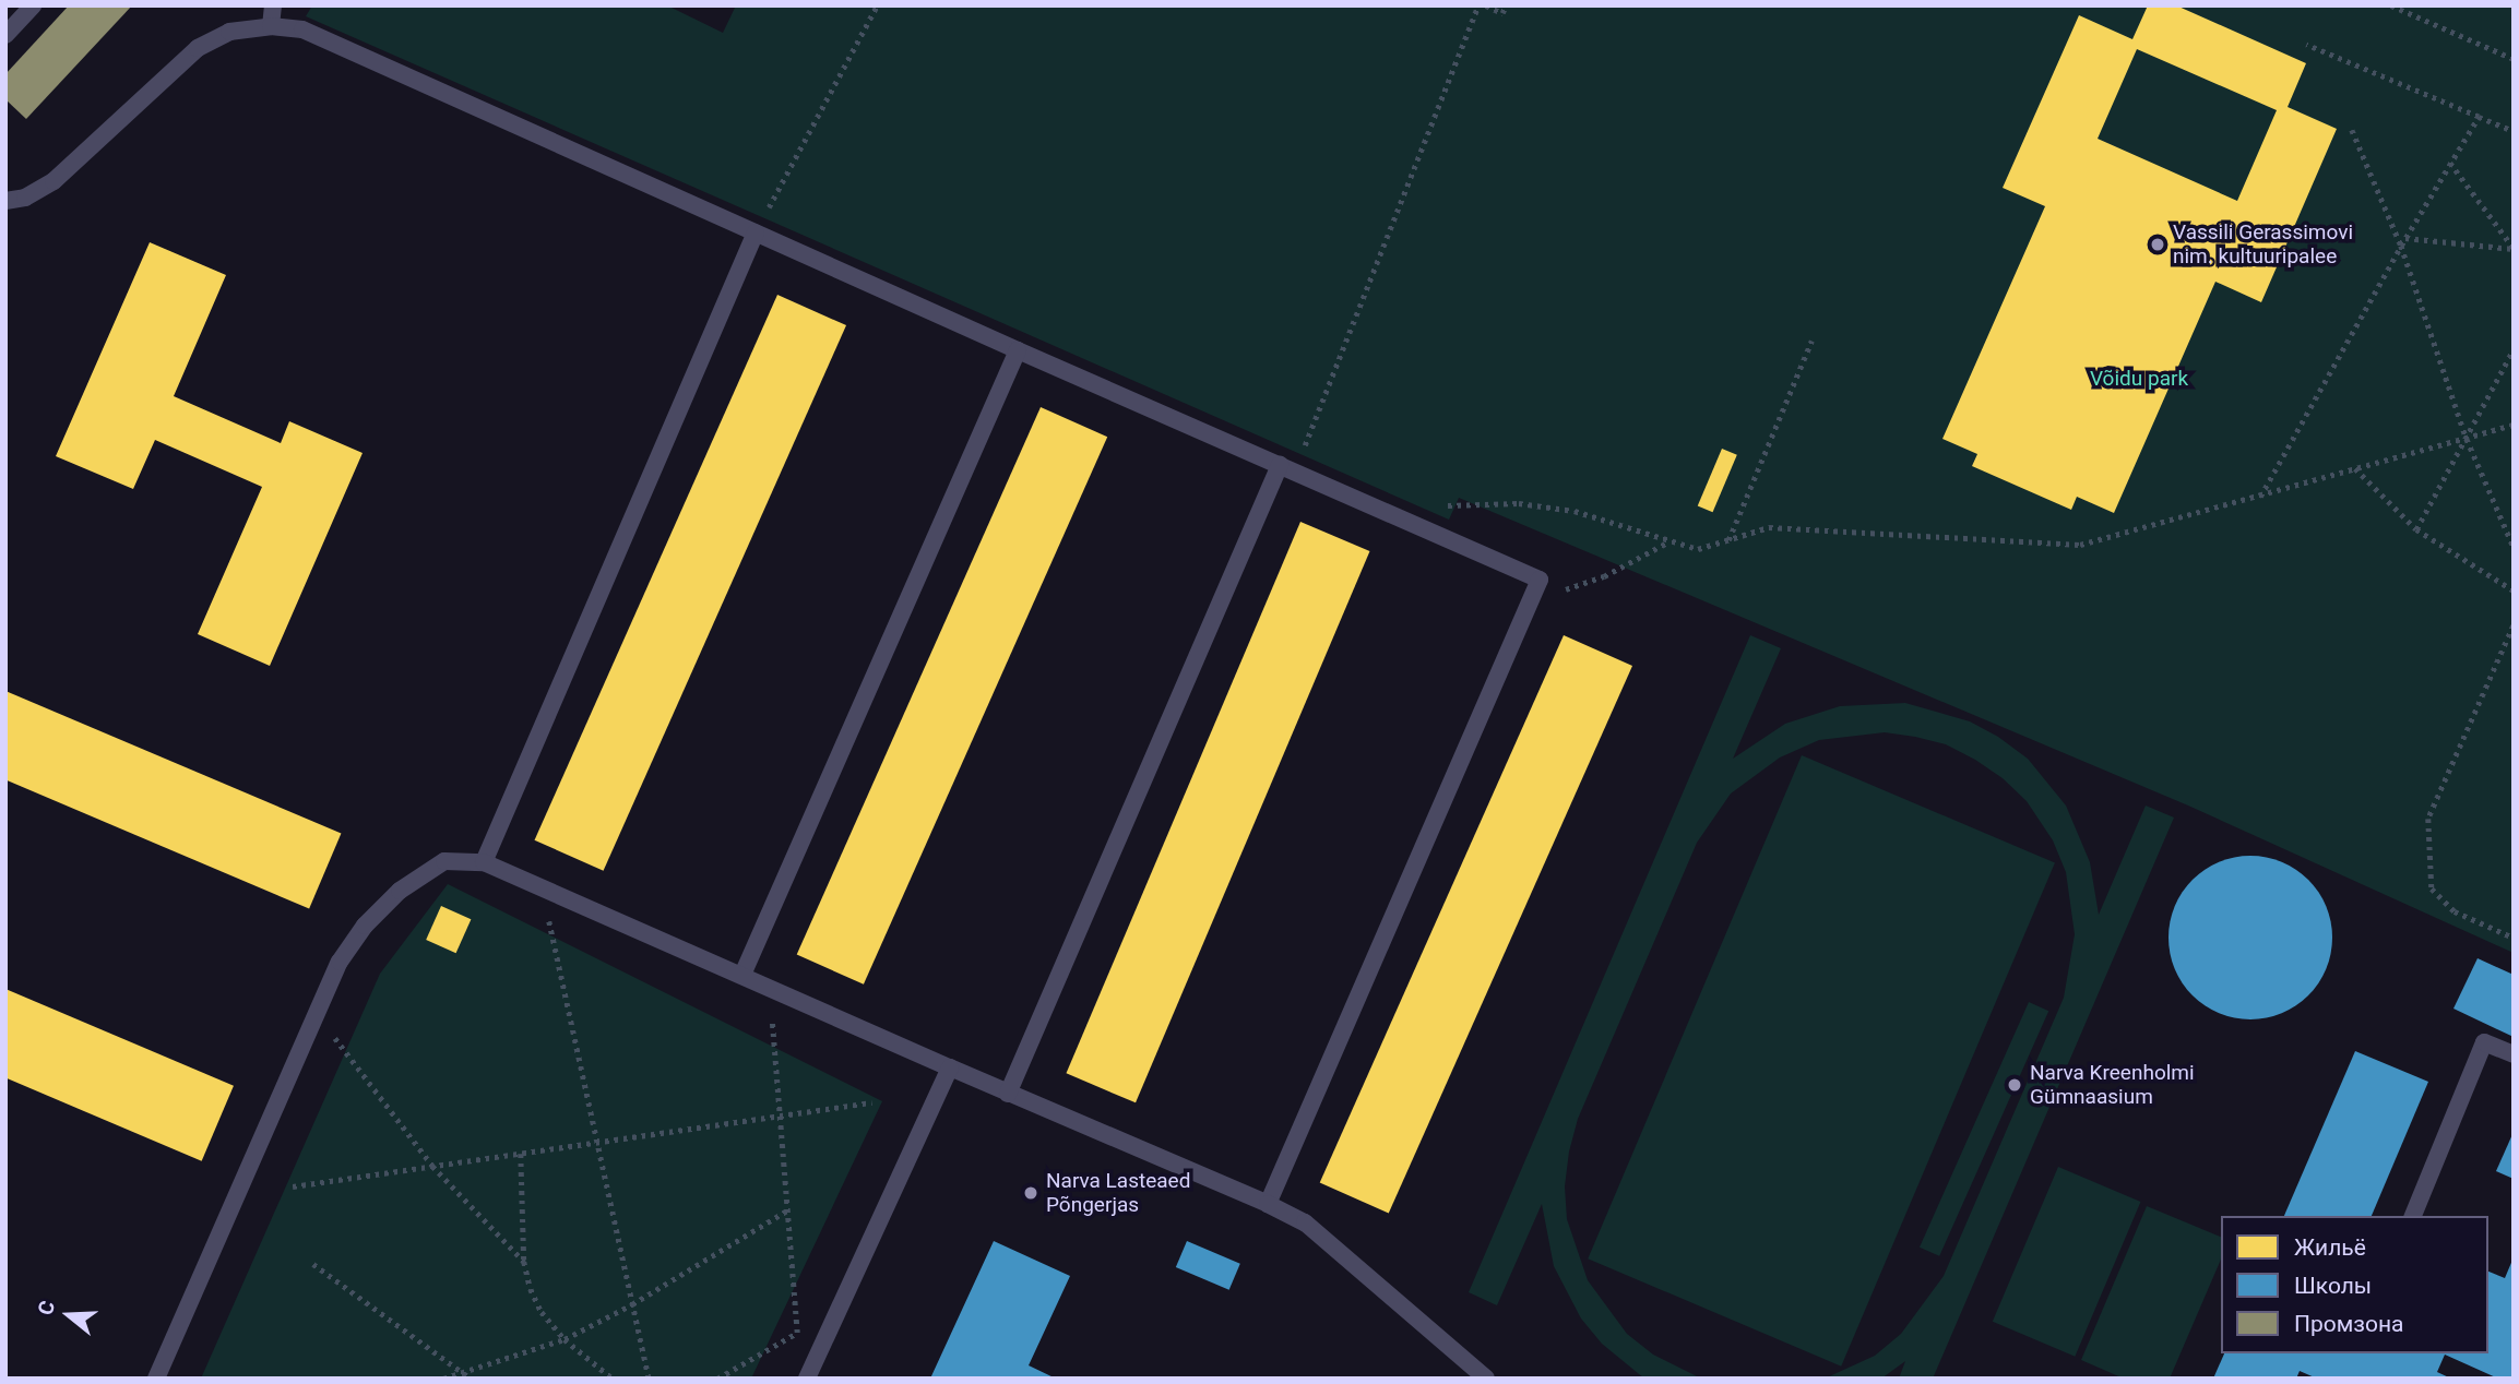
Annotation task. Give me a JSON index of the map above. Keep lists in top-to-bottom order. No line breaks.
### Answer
{"parks":["Võidu park"],"places":["Vassili Gerassimovi nim. kultuuripalee","Narva Kreenholmi Gümnaasium","Narva Lasteaed Põngerjas"],"legend":["Жильё","Школы","Промзона"],"north":"left"}
